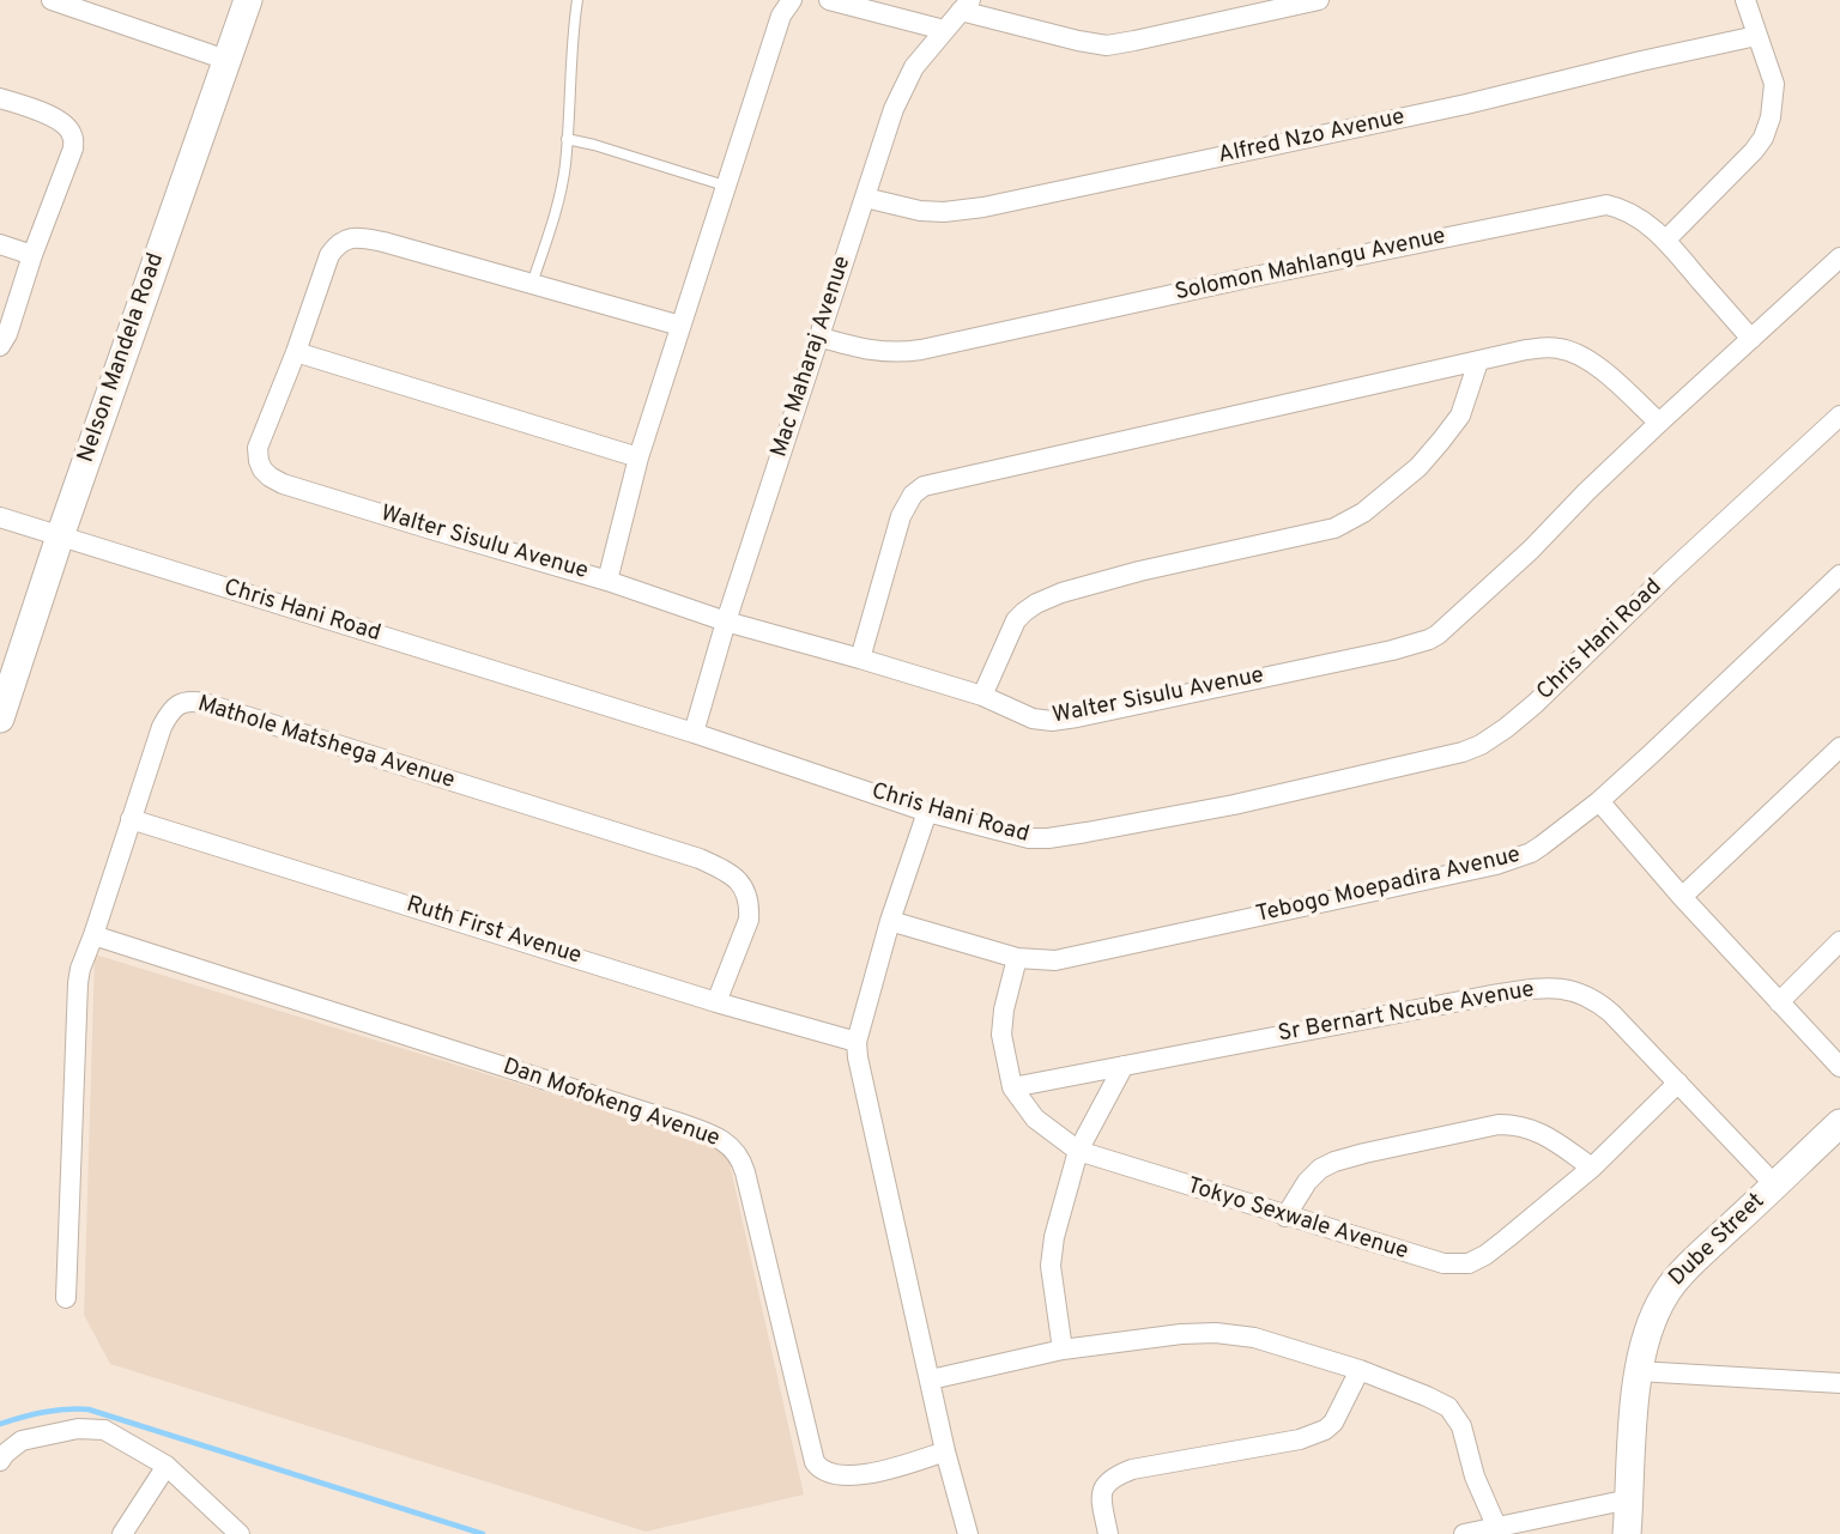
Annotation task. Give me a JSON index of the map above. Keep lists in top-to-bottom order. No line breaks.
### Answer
{"streets":{"street":["Alfred Nzo Avenue","Solomon Mahlangu Avenue","Mac Maharaj Avenue","Nelson Mandela Road","Walter Sisulu Avenue","Chris Hani Road","Mathole Matshega Avenue","Tebogo Moepadira Avenue","Ruth First Avenue","Sr Bernart Ncube Avenue","Dan Mofokeng Avenue","Tokyo Sexwale Avenue","Dube Street"]},"crossings":[["Alfred Nzo Avenue","Mac Maharaj Avenue"],["Solomon Mahlangu Avenue","Mac Maharaj Avenue"],["Solomon Mahlangu Avenue","Walter Sisulu Avenue"],["Mac Maharaj Avenue","Walter Sisulu Avenue"],["Mac Maharaj Avenue","Chris Hani Road"],["Nelson Mandela Road","Chris Hani Road"],["Mathole Matshega Avenue","Ruth First Avenue"],["Mathole Matshega Avenue","Dan Mofokeng Avenue"],["Tebogo Moepadira Avenue","Tokyo Sexwale Avenue"],["Sr Bernart Ncube Avenue","Tokyo Sexwale Avenue"],["Sr Bernart Ncube Avenue","Dube Street"]]}
